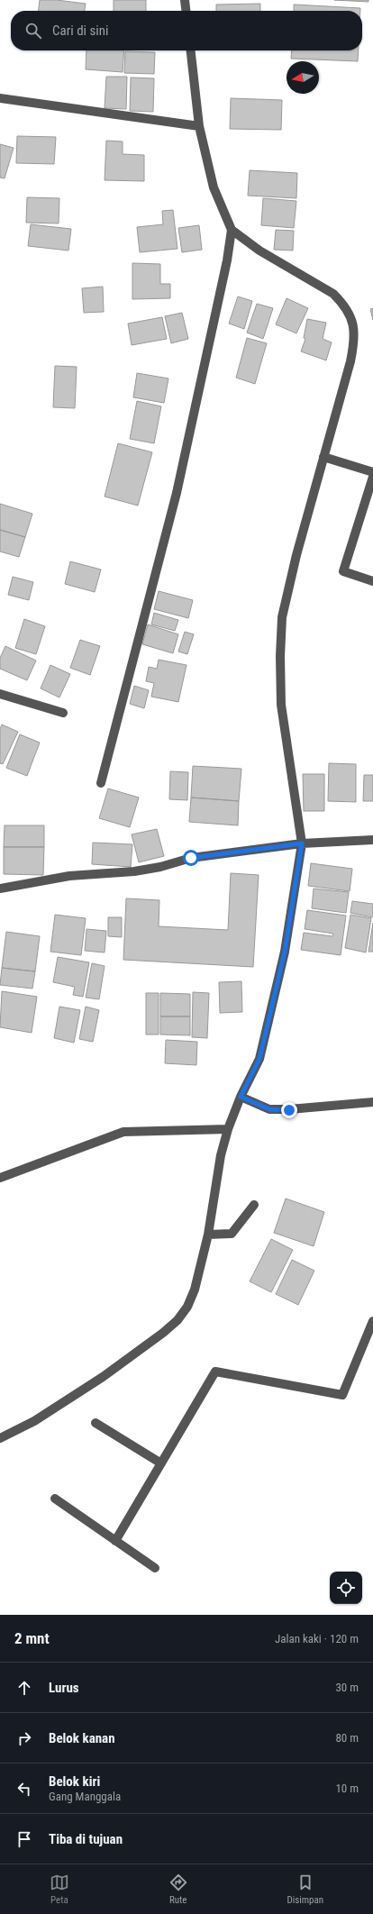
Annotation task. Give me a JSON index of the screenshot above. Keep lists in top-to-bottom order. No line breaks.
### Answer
{"north":"left","page":{"search":"Cari di sini","heading":["2 mnt","Jalan kaki · 120 m"],"list":[["Lurus","30 m"],["Belok kanan","80 m"],["Belok kiri","Gang Manggala","10 m"],"Tiba di tujuan"],"nav":["Peta","Rute","Disimpan"]}}
